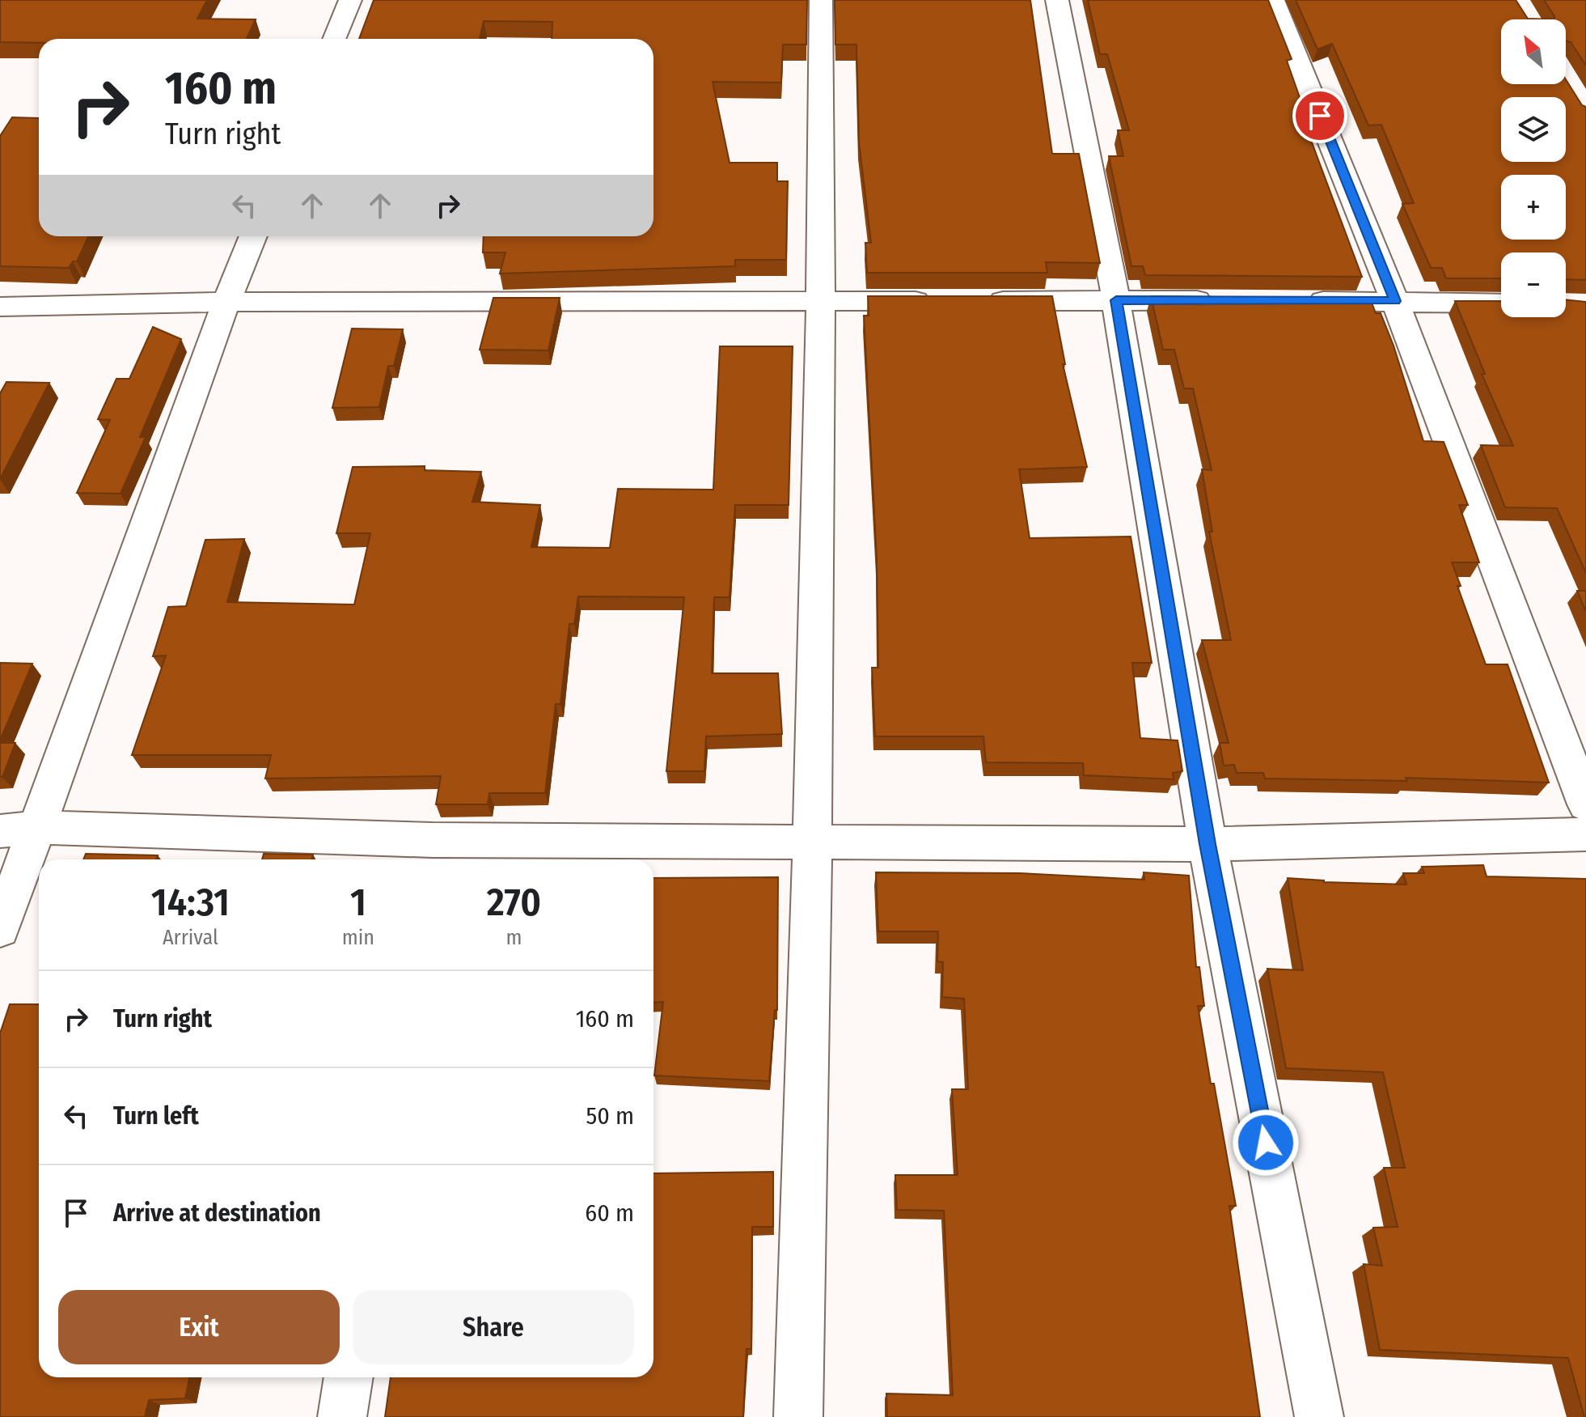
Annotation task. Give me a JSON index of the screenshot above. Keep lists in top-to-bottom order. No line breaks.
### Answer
{"north":"top left","page":{"map_buttons":["+","−"],"turn":["160 m","Turn right"],"eta":["14:31","Arrival","1","min","270","m"],"list":[{"name":"Turn right","value":"160 m"},{"name":"Turn left","value":"50 m"},{"name":"Arrive at destination","value":"60 m"}],"buttons":["Exit","Share"]}}
